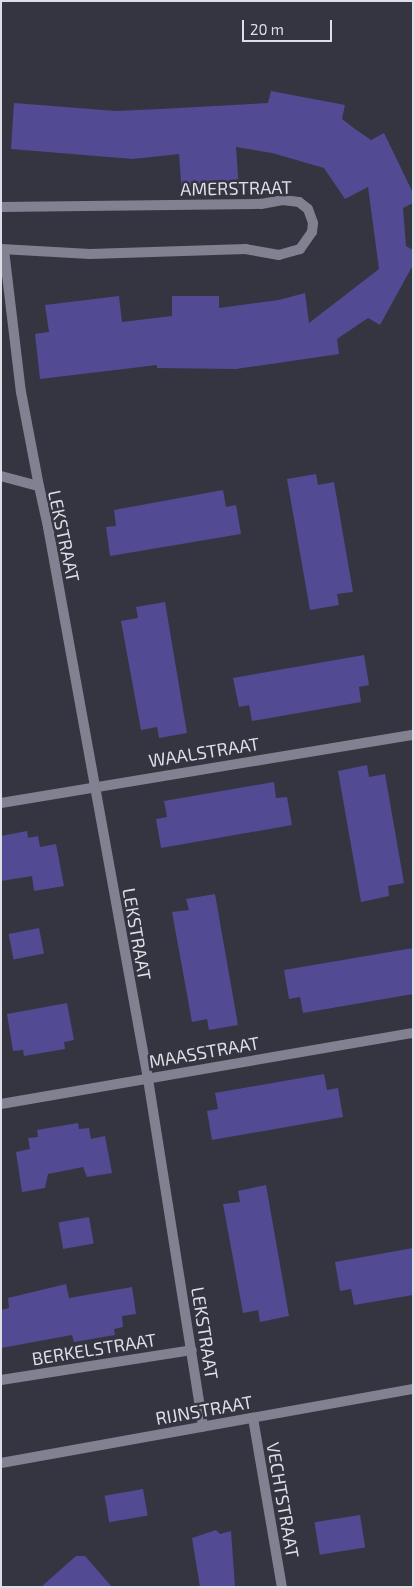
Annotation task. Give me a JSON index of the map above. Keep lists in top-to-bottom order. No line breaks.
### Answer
{"streets":{"street":["AMERSTRAAT","LEKSTRAAT","WAALSTRAAT","MAASSTRAAT","BERKELSTRAAT","RIJNSTRAAT","VECHTSTRAAT"]},"crossings":[["AMERSTRAAT","LEKSTRAAT"],["LEKSTRAAT","WAALSTRAAT"],["LEKSTRAAT","MAASSTRAAT"],["LEKSTRAAT","BERKELSTRAAT"],["LEKSTRAAT","RIJNSTRAAT"],["RIJNSTRAAT","VECHTSTRAAT"]],"scale_bar":"20 m"}
